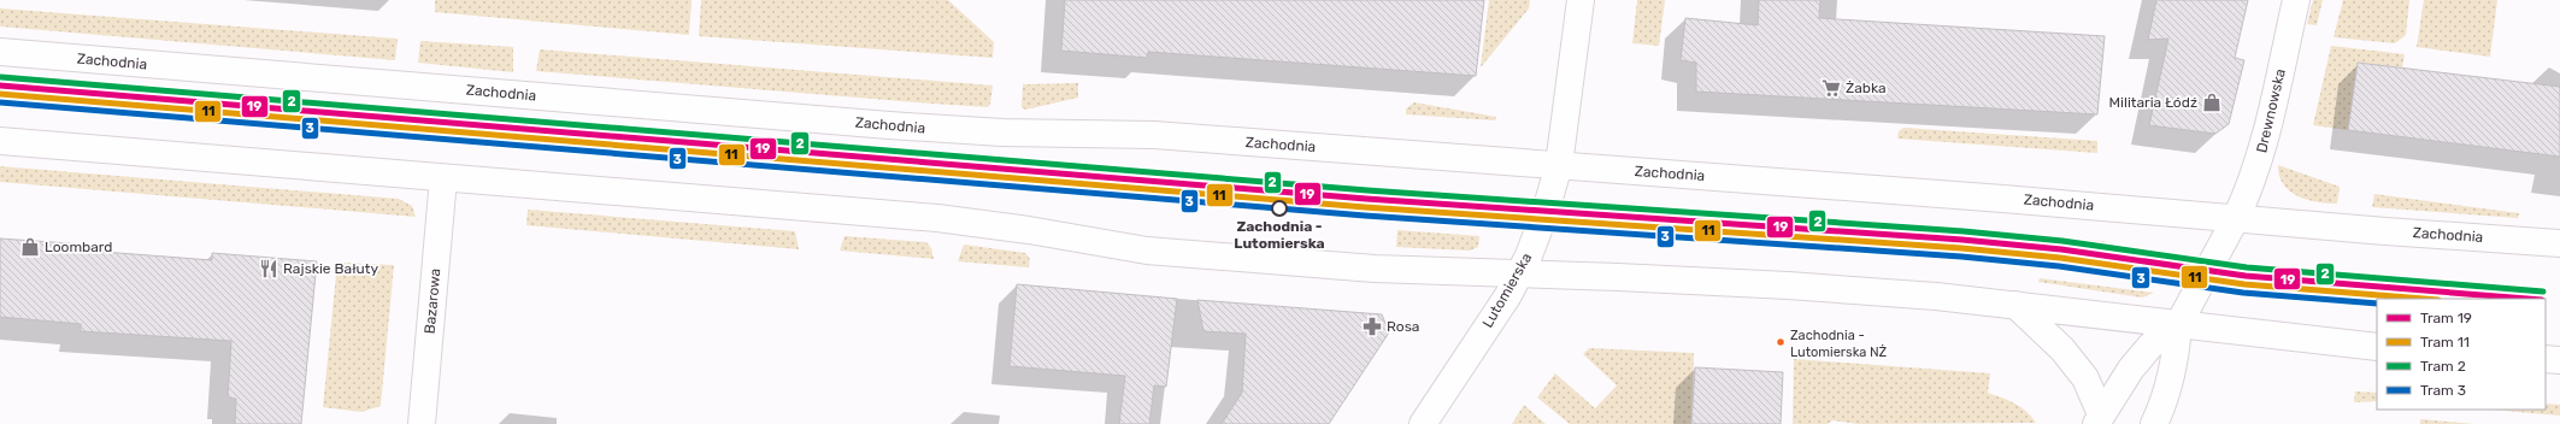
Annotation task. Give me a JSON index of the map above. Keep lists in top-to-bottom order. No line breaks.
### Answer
{"streets":{"main road":["Zachodnia","Drewnowska","Lutomierska","Bazarowa"]},"crossings":[["Zachodnia","Drewnowska"],["Zachodnia","Lutomierska"]],"places":{"supermarket":["Żabka"],"shop":["Militaria Łódź","Loombard"],"other":["Zachodnia - Lutomierska","Zachodnia - Lutomierska NŻ"],"restaurant":["Rajskie Bałuty"],"pharmacy":["Rosa"]},"lines":["tram line 2","tram line 19","tram line 11","tram line 3"],"legend":["Tram 19","Tram 11","Tram 2","Tram 3"]}
